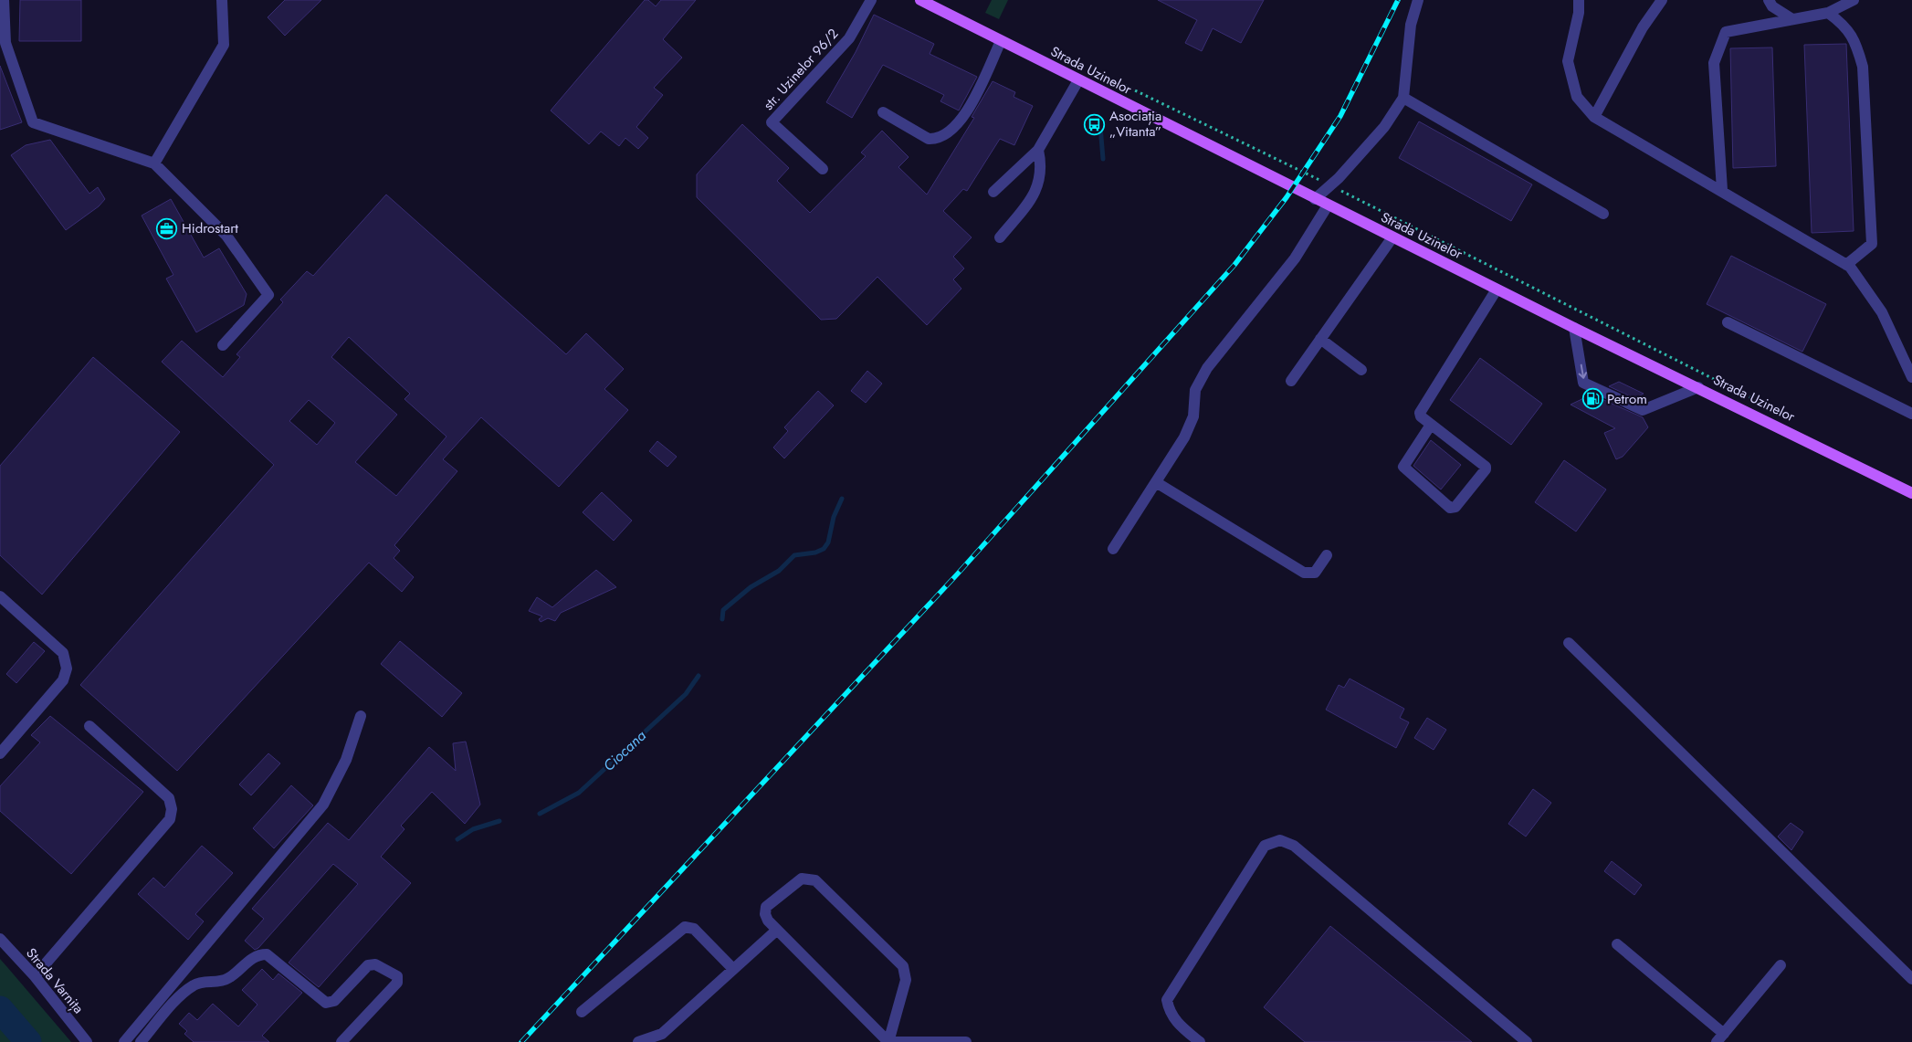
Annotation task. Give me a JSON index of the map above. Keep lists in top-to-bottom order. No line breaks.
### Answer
{"streets":{"main road":["Strada Uzinelor"],"street":["str. Uzinelor 96/2","Strada Varnița"]},"water":["Ciocana"],"places":{"bus stop":["Asociația „Vitanta”"],"office":["Hidrostart"],"fuel station":["Petrom"]}}
